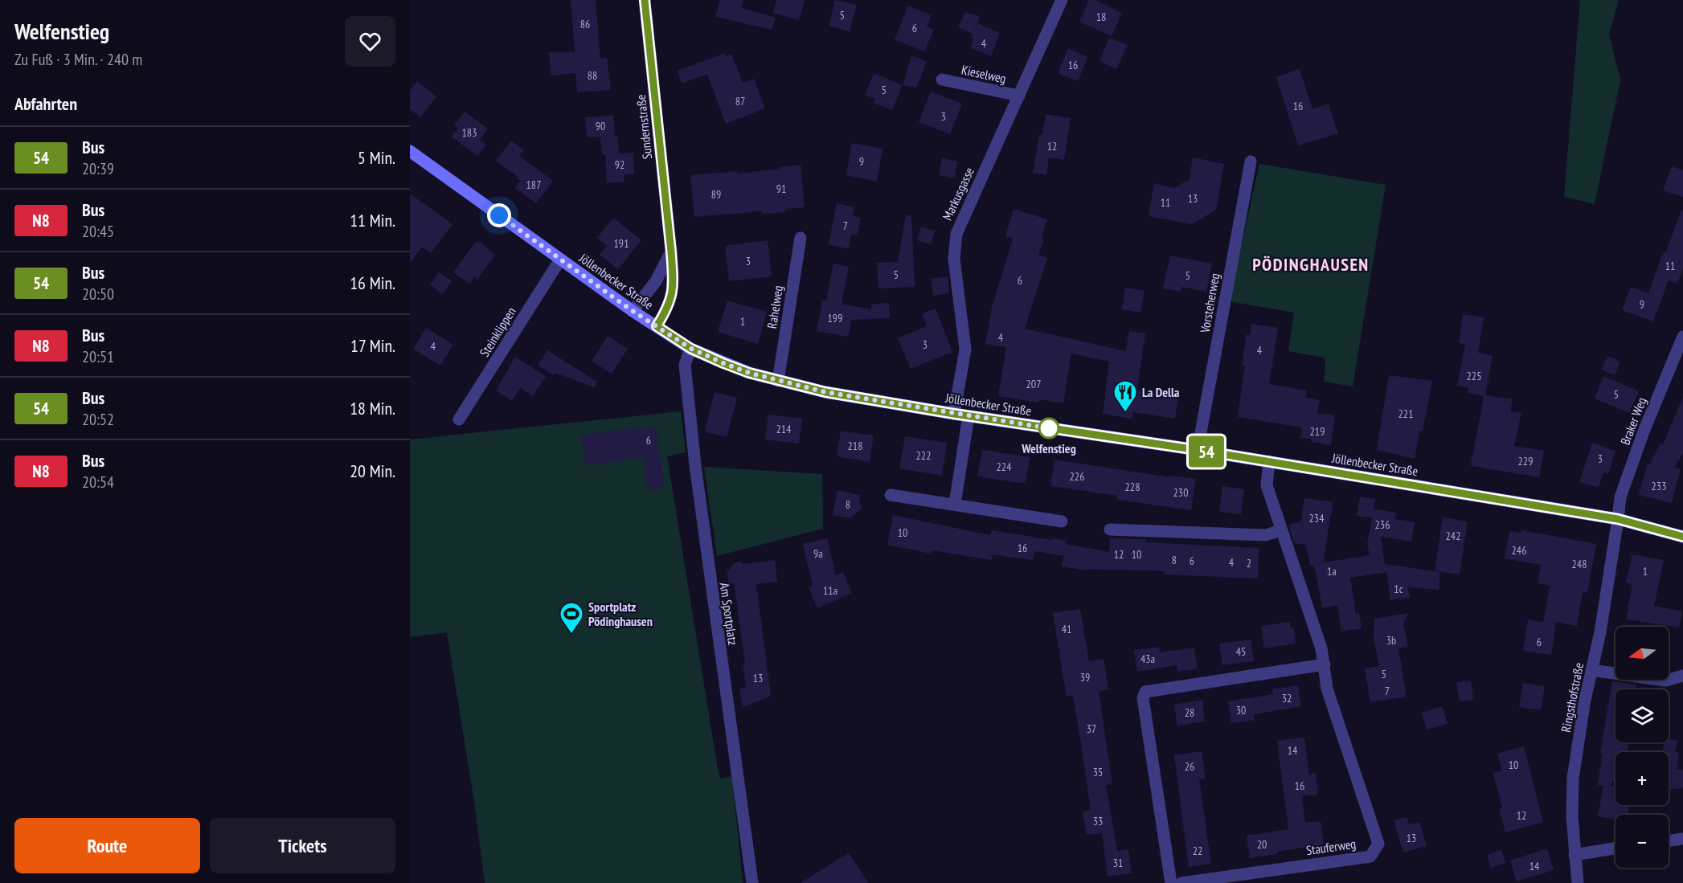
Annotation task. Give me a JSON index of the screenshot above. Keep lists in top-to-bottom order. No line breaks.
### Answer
{"streets":{"main road":["Jöllenbecker Straße"],"street":["Kieselweg","Sundernstraße","Markusgasse","Vorsteherweg","Rahelweg","Steinklippen","Braker Weg","Am Sportplatz","Ringsthofstraße","Stauferweg"]},"crossings":[["Kieselweg","Markusgasse"],["Sundernstraße","Jöllenbecker Straße"],["Markusgasse","Jöllenbecker Straße"],["Jöllenbecker Straße","Vorsteherweg"],["Jöllenbecker Straße","Rahelweg"],["Jöllenbecker Straße","Steinklippen"],["Jöllenbecker Straße","Braker Weg"],["Jöllenbecker Straße","Am Sportplatz"],["Jöllenbecker Straße","Ringsthofstraße"],["Jöllenbecker Straße","Stauferweg"],["Braker Weg","Ringsthofstraße"]],"districts":["PÖDINGHAUSEN"],"places":{"restaurant":["La Della"],"other":["Welfenstieg"],"sports":["Sportplatz Pödinghausen"]},"lines":["bus line 54"],"house_numbers":["5","18","86","6","4","16","88","5","87","16","3","90","183","12","9","92","187","91","89","13","11","7","191","3","11","5","5","6","9","199","1","4","3","4","4","225","207","5","221","214","219","6","218","222","3","229","224","226","233","228","230","8","234","236","10","242","16","246","9a","12","10","8","6","4","2","248","1a","1","1c","11a","41","3b","6","45","43a","5","39","13","7","32","30","28","37","14","10","26","35","16","12","33","13","20","22","31","14"],"north":"left","page":{"heading":[["Welfenstieg","Zu Fuß · 3 Min. · 240 m"],"Abfahrten"],"on_map":"54","list":[{"mark":"54","name":"Bus","note":"20:39","value":"5 Min."},{"mark":"N8","name":"Bus","note":"20:45","value":"11 Min."},{"mark":"54","name":"Bus","note":"20:50","value":"16 Min."},{"mark":"N8","name":"Bus","note":"20:51","value":"17 Min."},{"mark":"54","name":"Bus","note":"20:52","value":"18 Min."},{"mark":"N8","name":"Bus","note":"20:54","value":"20 Min."}],"map_buttons":["+","−"],"buttons":["Route","Tickets"]}}
